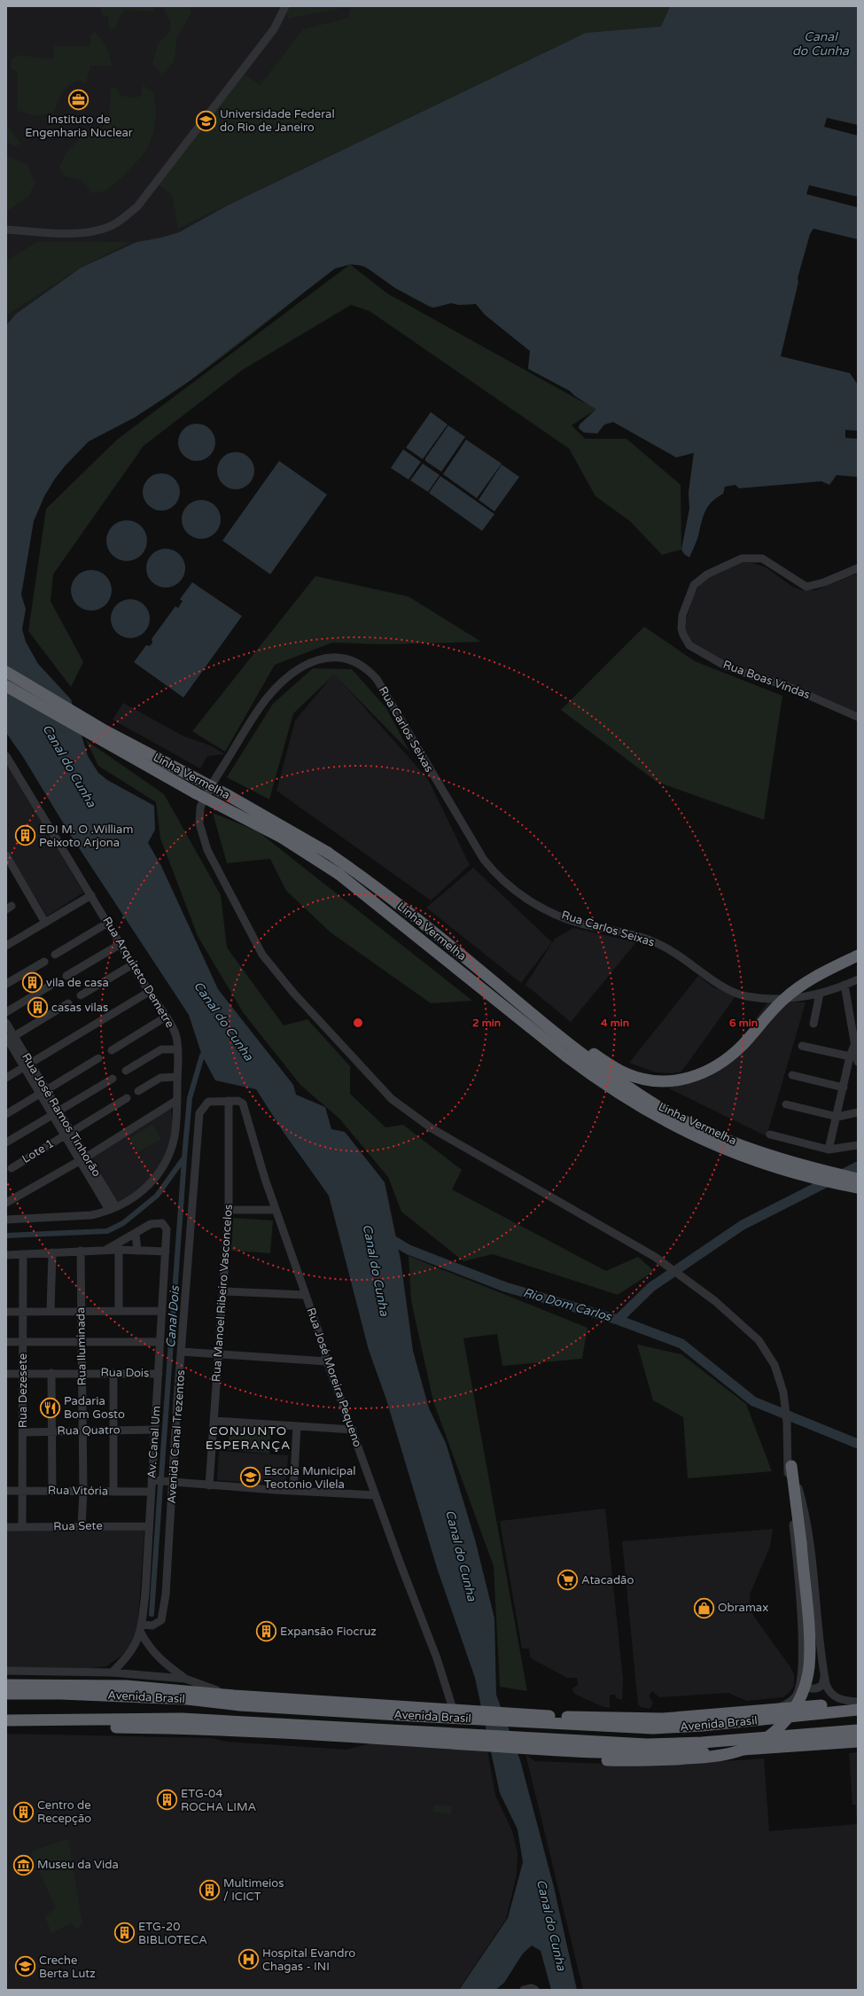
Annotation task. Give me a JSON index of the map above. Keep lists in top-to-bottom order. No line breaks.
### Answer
{"streets":{"highway":["Linha Vermelha","Avenida Brasil"],"street":["Rua Boas Vindas","Rua Carlos Seixas","Rua Arquiteto Demetre","Rua José Ramos Tinhorão","Lote 1","Rua Manoel Ribeiro Vasconcelos","Rua Iluminada","Rua Dois","Rua José Moreira Pequeno","Rua Dezesete","Rua Quatro","Avenida Canal Trezentos","Av. Canal Um","Rua Vitória","Rua Sete"]},"crossings":[["Rua Arquiteto Demetre","Rua José Ramos Tinhorão"],["Rua José Ramos Tinhorão","Lote 1"],["Rua Manoel Ribeiro Vasconcelos","Avenida Canal Trezentos"],["Rua Iluminada","Rua Dois"],["Rua Iluminada","Rua Quatro"],["Rua Iluminada","Rua Vitória"],["Rua Iluminada","Rua Sete"],["Rua Dois","Rua Dezesete"],["Rua Dois","Av. Canal Um"],["Rua José Moreira Pequeno","Avenida Canal Trezentos"],["Rua José Moreira Pequeno","Avenida Brasil"],["Rua Dezesete","Rua Quatro"],["Rua Dezesete","Rua Vitória"],["Rua Dezesete","Rua Sete"],["Rua Quatro","Av. Canal Um"],["Avenida Canal Trezentos","Av. Canal Um"],["Av. Canal Um","Rua Vitória"],["Av. Canal Um","Rua Sete"]],"districts":["CONJUNTO ESPERANÇA"],"water":["Canal do Cunha","Rio Dom Carlos","Canal Dois"],"places":{"office":["Instituto de Engenharia Nuclear"],"school or university":["Universidade Federal do Rio de Janeiro","Escola Municipal Teotonio Vilela","Creche Berta Lutz"],"building":["EDI M. O .William Peixoto Arjona","vila de casa","casas vilas","Expansão Fiocruz","ETG-04 ROCHA LIMA","Centro de Recepção","Multimeios / ICICT","ETG-20 BIBLIOTECA"],"restaurant":["Padaria Bom Gosto"],"supermarket":["Atacadão"],"shop":["Obramax"],"museum":["Museu da Vida"],"hospital":["Hospital Evandro Chagas - INI"]},"rings":["2 min","4 min","6 min"]}
